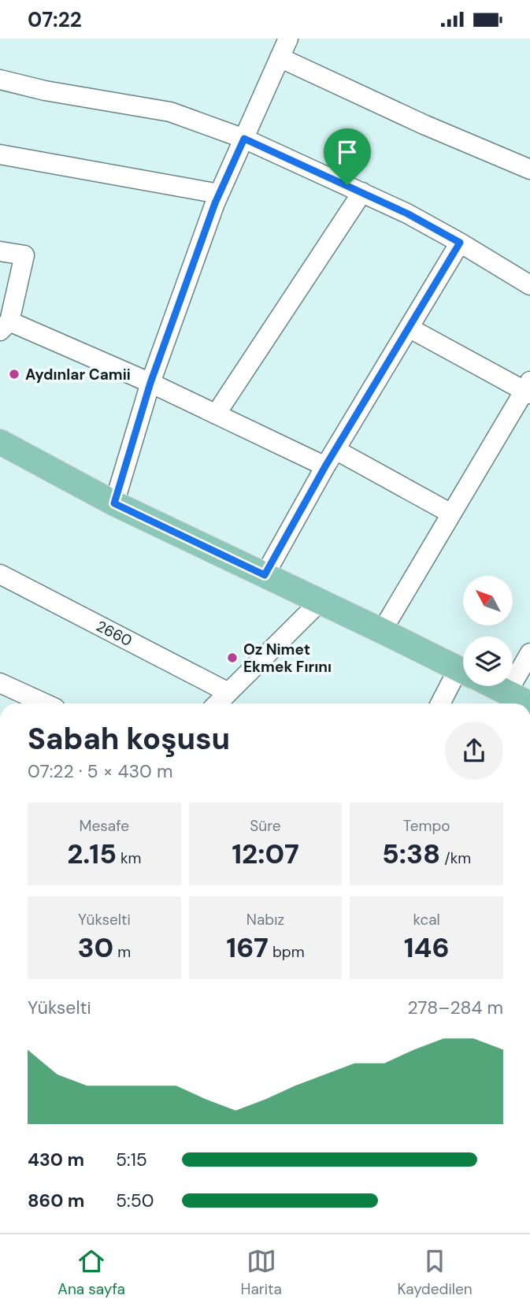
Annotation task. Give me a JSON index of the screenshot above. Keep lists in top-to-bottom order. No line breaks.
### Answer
{"streets":{"street":["2660"]},"places":["Aydınlar Camii","Oz Nimet Ekmek Fırını"],"north":"top left","page":{"status":"07:22","heading":["Sabah koşusu","07:22 · 5 × 430 m"],"stats":[["Mesafe","2.15 km"],["Süre","12:07"],["Tempo","5:38 /km"],["Yükselti","30 m"],["Nabız","167 bpm"],["kcal","146"]],"chart":["Yükselti","278–284 m"],"list":[{"name":"430 m","note":"5:15"},{"name":"860 m","note":"5:50"}],"tabs":["Ana sayfa","Harita","Kaydedilen"]}}
